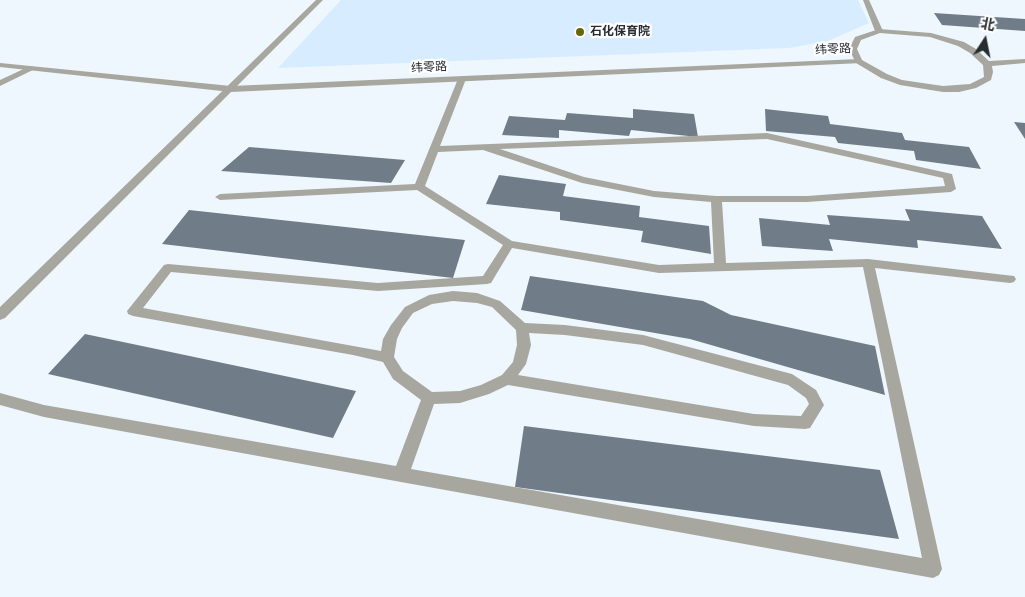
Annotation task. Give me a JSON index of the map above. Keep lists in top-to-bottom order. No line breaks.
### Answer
{"streets":{"street":["纬零路"]},"places":["石化保育院"],"north":"top"}
